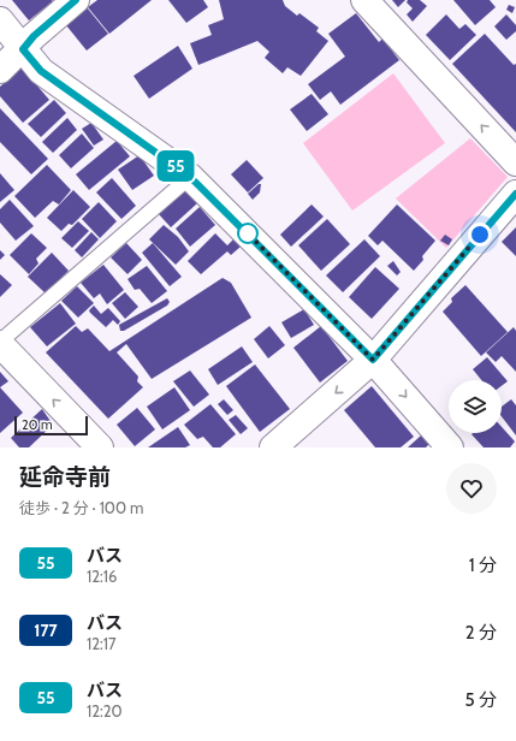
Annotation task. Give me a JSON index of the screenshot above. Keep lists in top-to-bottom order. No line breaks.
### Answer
{"lines":["bus line 55"],"scale_bar":"20 m","page":{"on_map":"55","scale":"20 m","heading":["延命寺前","徒歩 · 2 分 · 100 m"],"list":[{"mark":"55","name":"バス","note":"12:16","value":"1 分"},{"mark":"177","name":"バス","note":"12:17","value":"2 分"},{"mark":"55","name":"バス","note":"12:20","value":"5 分"}]}}
